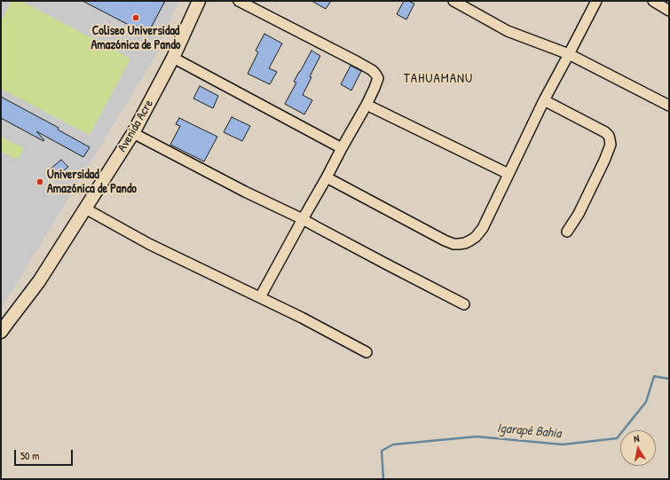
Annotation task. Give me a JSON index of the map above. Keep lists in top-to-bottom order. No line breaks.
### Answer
{"streets":{"main road":["Avenida Acre"]},"districts":["TAHUAMANU"],"water":["Igarapé Bahia"],"places":["Coliseo Universidad Amazónica de Pando","Universidad Amazónica de Pando"],"scale_bar":"50 m","north":"top"}
